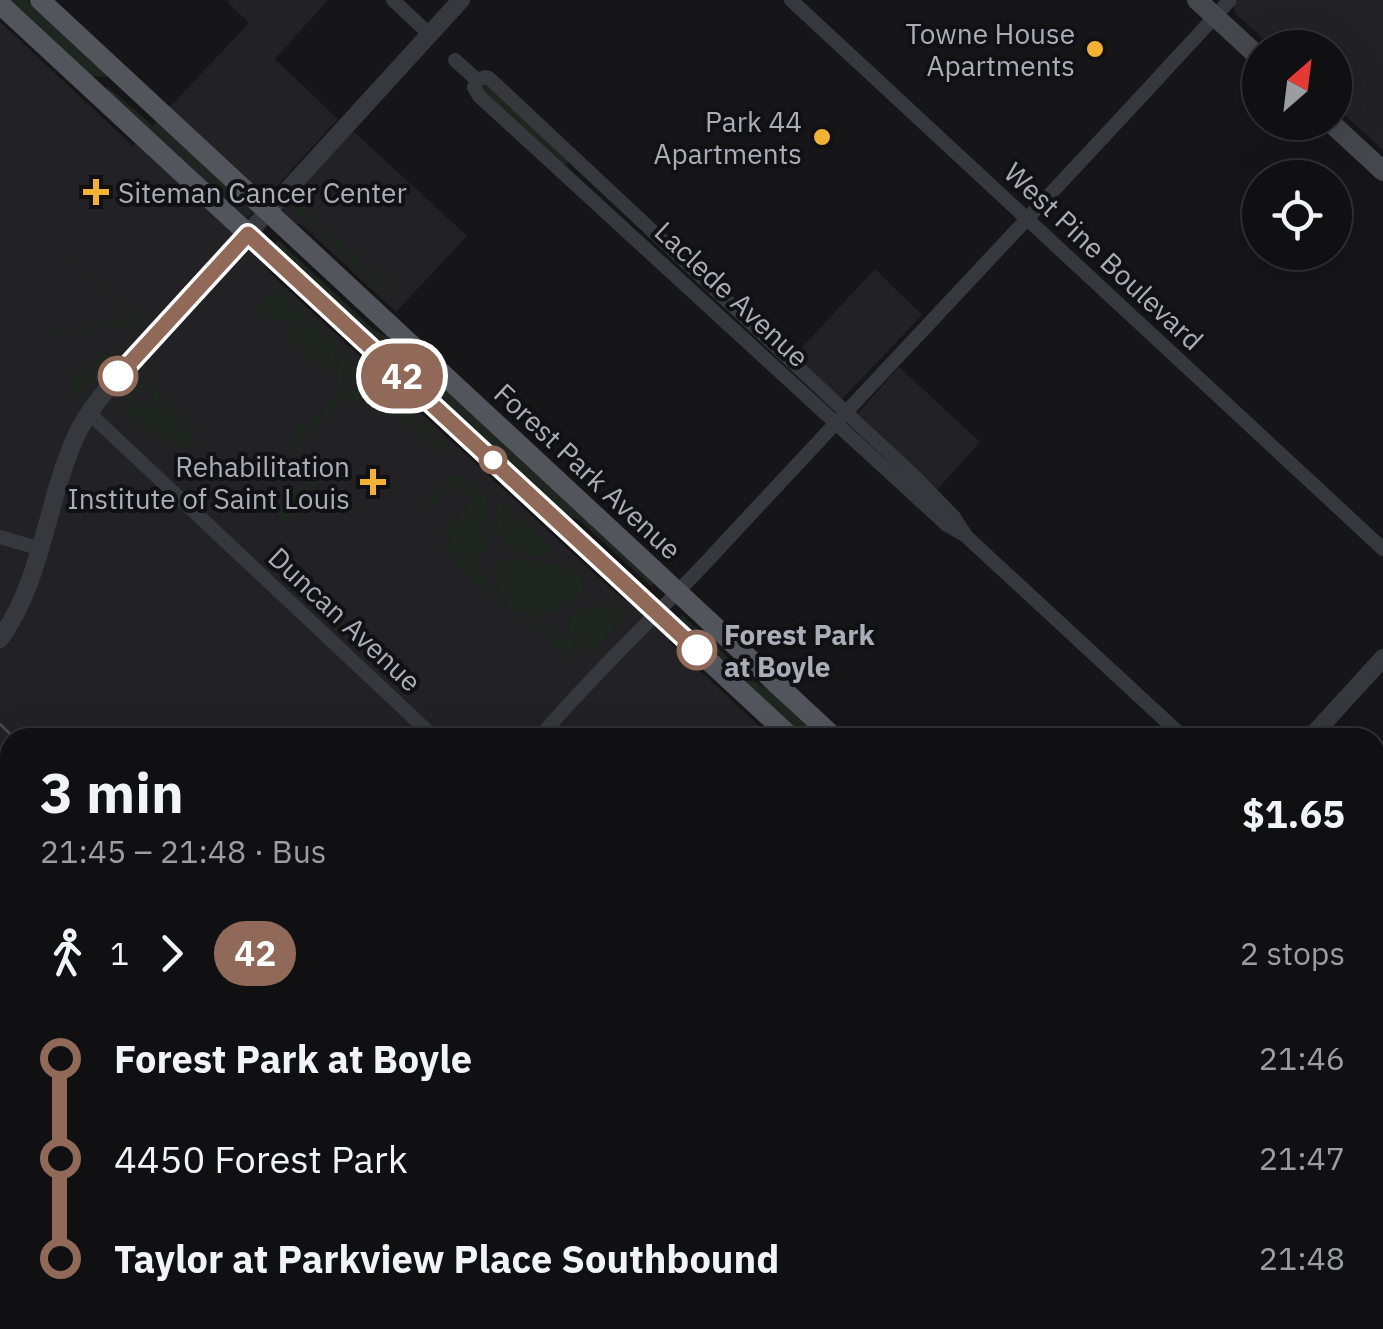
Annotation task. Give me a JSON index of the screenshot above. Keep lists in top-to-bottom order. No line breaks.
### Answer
{"streets":{"main road":["Forest Park Avenue"],"street":["West Pine Boulevard","Laclede Avenue","Duncan Avenue"]},"places":{"other":["Towne House Apartments","Park 44 Apartments","Forest Park at Boyle"],"health":["Siteman Cancer Center","Rehabilitation Institute of Saint Louis"]},"lines":["bus line 42"],"north":"top right","page":{"on_map":"42","heading":["3 min","21:45 – 21:48 · Bus","$1.65"],"legs":["1","42","2 stops"],"list":[{"name":"Forest Park at Boyle","value":"21:46"},{"name":"4450 Forest Park","value":"21:47"},{"name":"Taylor at Parkview Place Southbound","value":"21:48"}]}}
